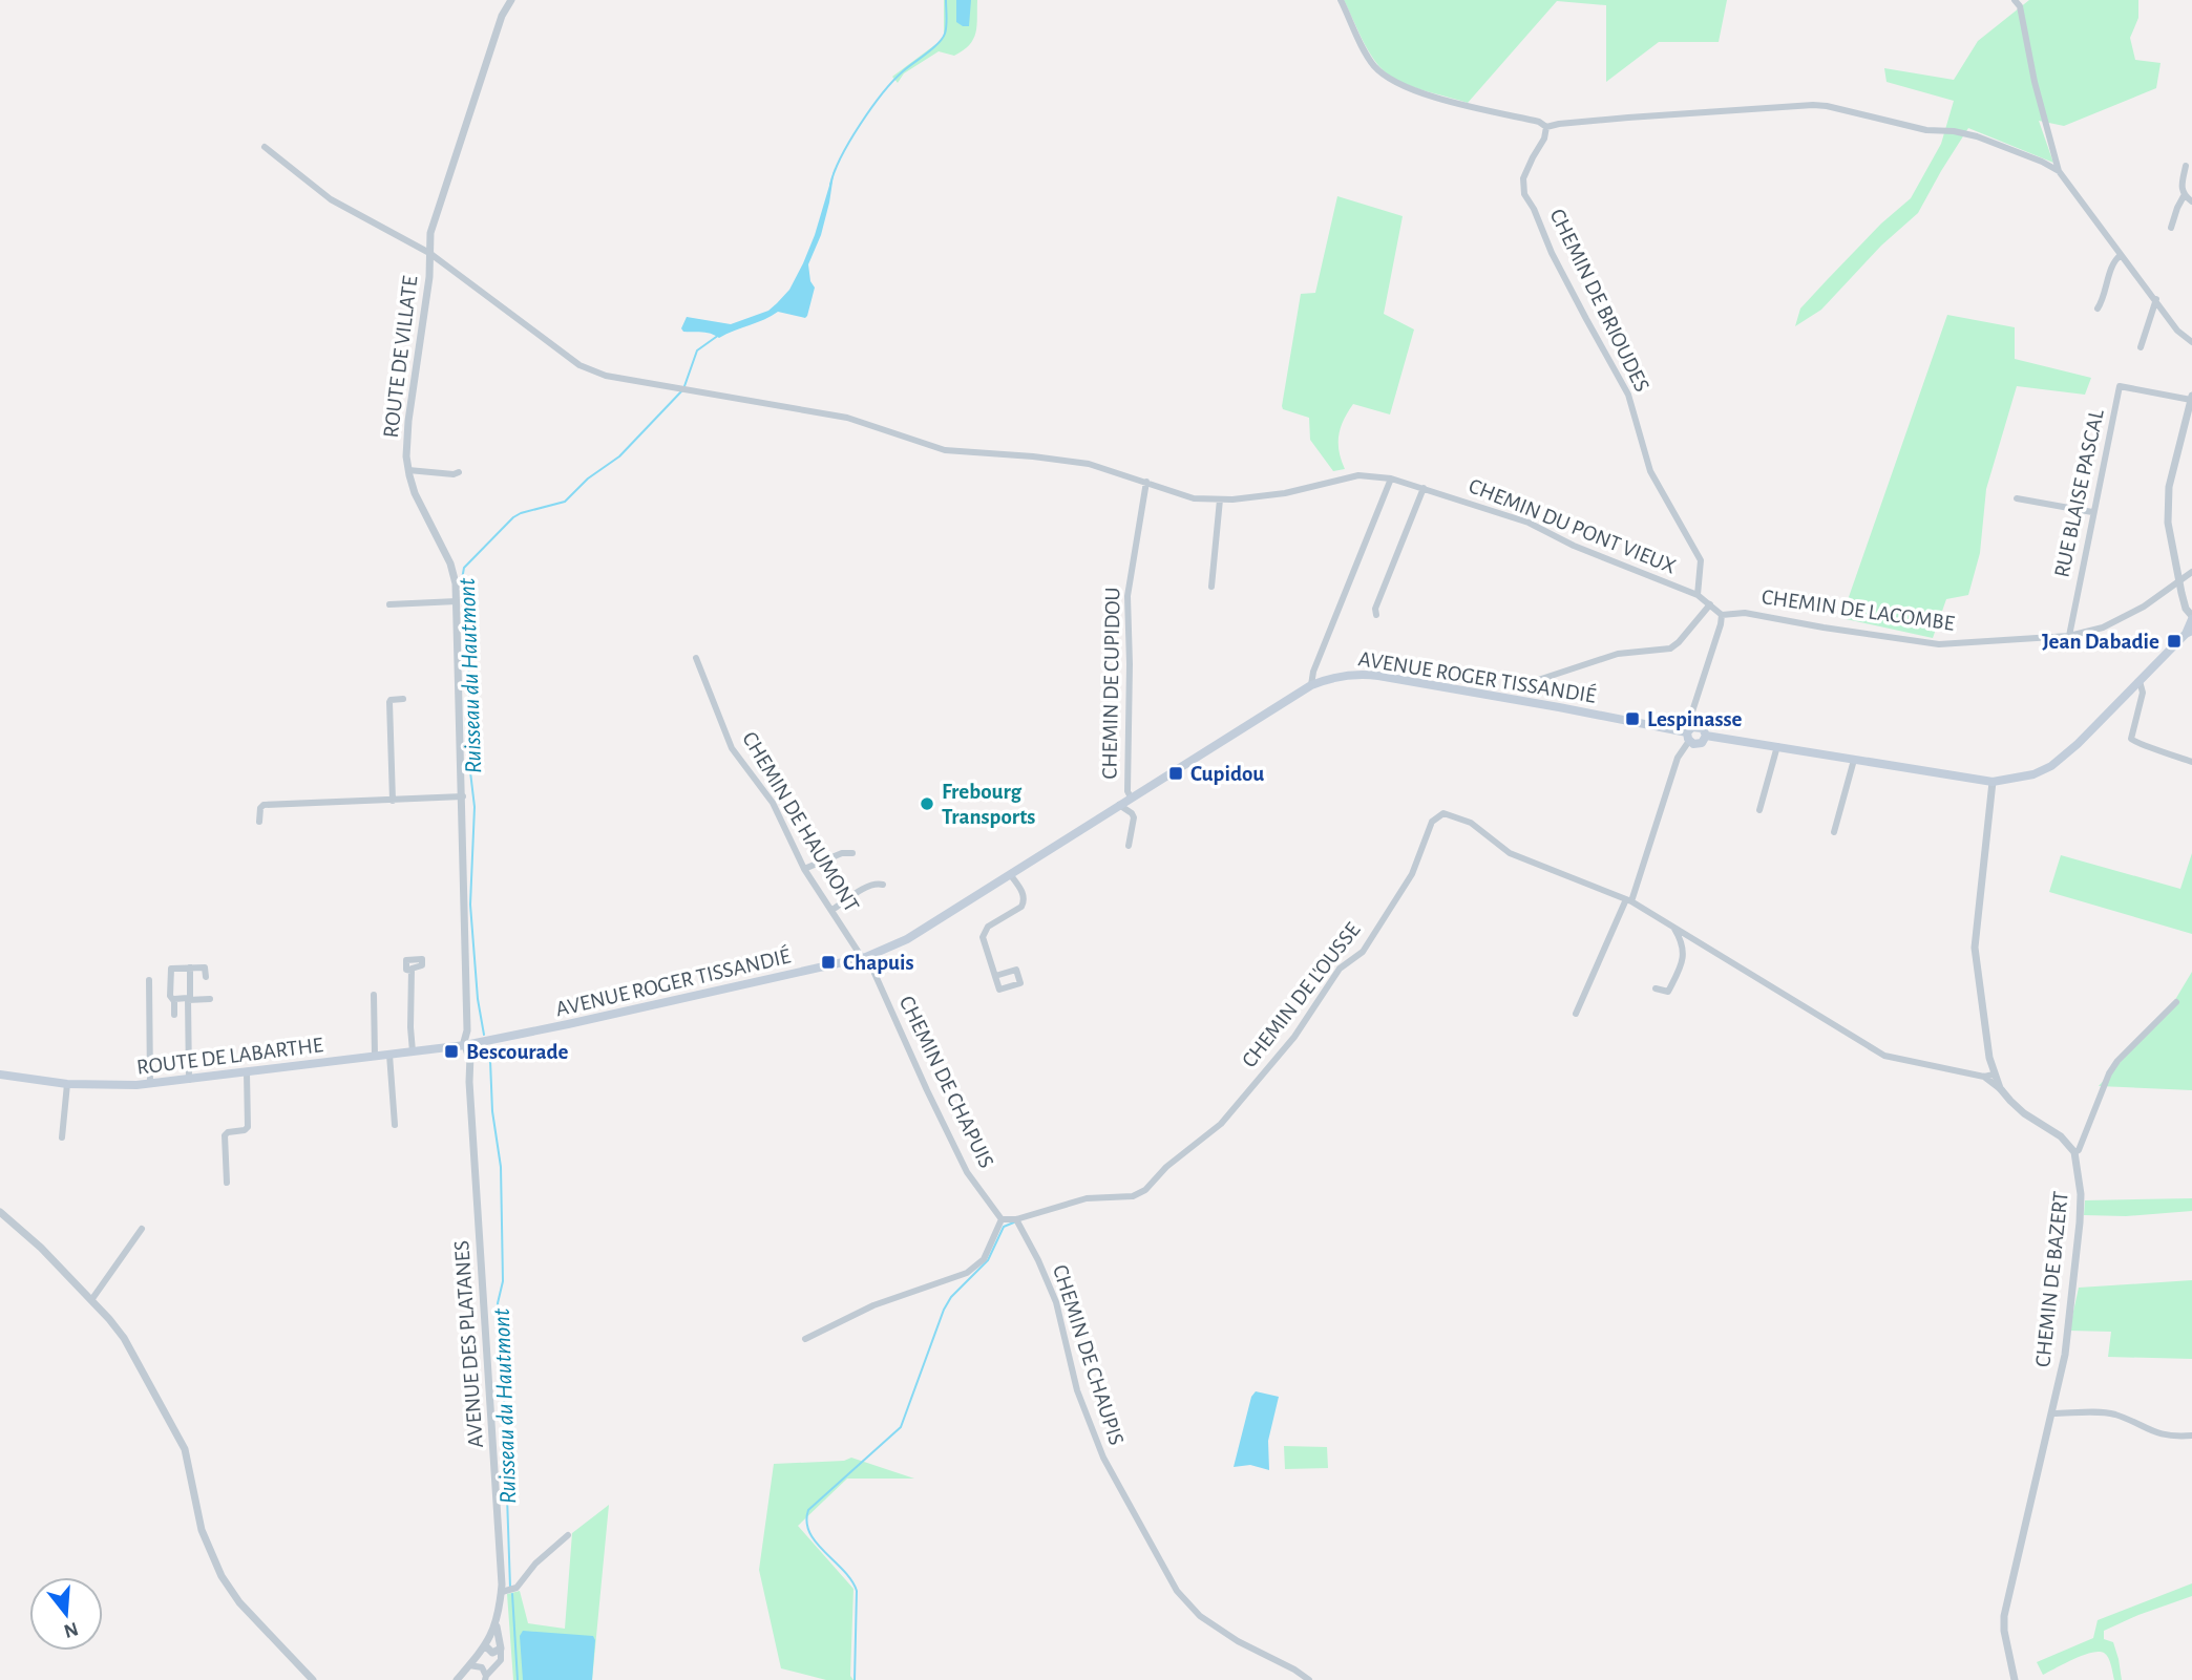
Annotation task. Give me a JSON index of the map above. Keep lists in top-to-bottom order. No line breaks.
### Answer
{"streets":{"main road":["AVENUE ROGER TISSANDIÉ","ROUTE DE LABARTHE"],"street":["CHEMIN DE BRIOUDES","ROUTE DE VILLATE","RUE BLAISE PASCAL","CHEMIN DU PONT VIEUX","CHEMIN DE LACOMBE","CHEMIN DE CUPIDOU","CHEMIN DE HAUMONT","CHEMIN DE L'OUSSE","CHEMIN DE CHAPUIS","CHEMIN DE BAZERT","AVENUE DES PLATANES","CHEMIN DE CHAUPIS"]},"crossings":[["CHEMIN DE BRIOUDES","CHEMIN DU PONT VIEUX"],["ROUTE DE VILLATE","CHEMIN DU PONT VIEUX"],["ROUTE DE VILLATE","AVENUE ROGER TISSANDIÉ"],["ROUTE DE VILLATE","ROUTE DE LABARTHE"],["ROUTE DE VILLATE","AVENUE DES PLATANES"],["RUE BLAISE PASCAL","CHEMIN DE LACOMBE"],["CHEMIN DU PONT VIEUX","CHEMIN DE CUPIDOU"],["AVENUE ROGER TISSANDIÉ","CHEMIN DE CUPIDOU"],["AVENUE ROGER TISSANDIÉ","CHEMIN DE HAUMONT"],["AVENUE ROGER TISSANDIÉ","ROUTE DE LABARTHE"],["AVENUE ROGER TISSANDIÉ","CHEMIN DE CHAPUIS"],["AVENUE ROGER TISSANDIÉ","AVENUE DES PLATANES"],["CHEMIN DE HAUMONT","CHEMIN DE CHAPUIS"],["CHEMIN DE L'OUSSE","CHEMIN DE CHAPUIS"],["CHEMIN DE L'OUSSE","CHEMIN DE CHAUPIS"],["ROUTE DE LABARTHE","AVENUE DES PLATANES"]],"water":["Ruisseau du Hautmont"],"places":{"transit":["Jean Dabadie","Lespinasse","Cupidou","Chapuis","Bescourade"],"other":["Frebourg Transports"]},"north":"bottom"}
